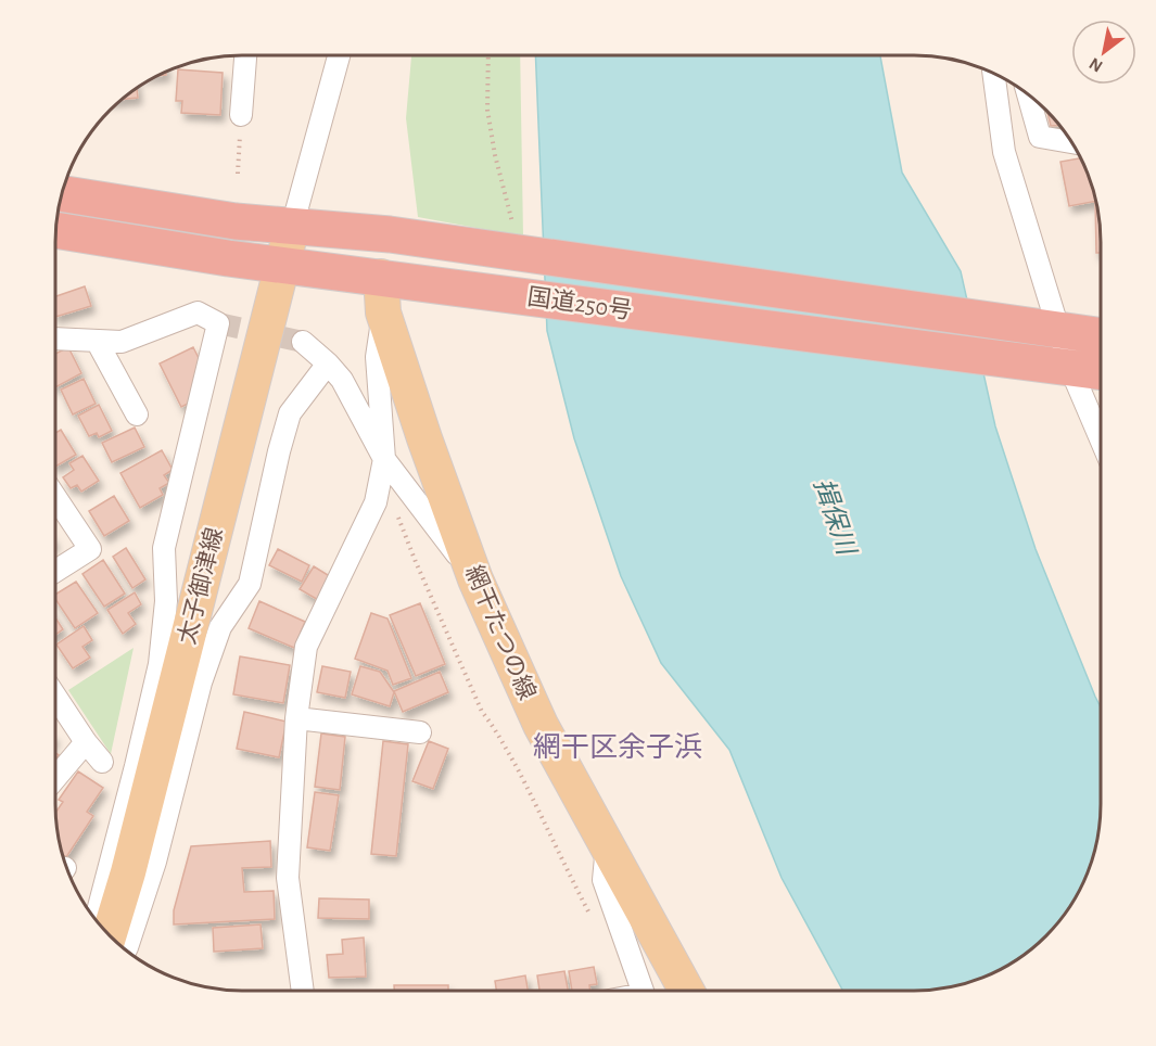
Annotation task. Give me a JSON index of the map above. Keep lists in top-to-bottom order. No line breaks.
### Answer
{"streets":{"highway":["国道250号"],"main road":["太子御津線","網干たつの線"]},"crossings":[["国道250号","太子御津線"],["国道250号","網干たつの線"]],"districts":["網干区余子浜"],"water":["揖保川"],"north":"bottom left"}
